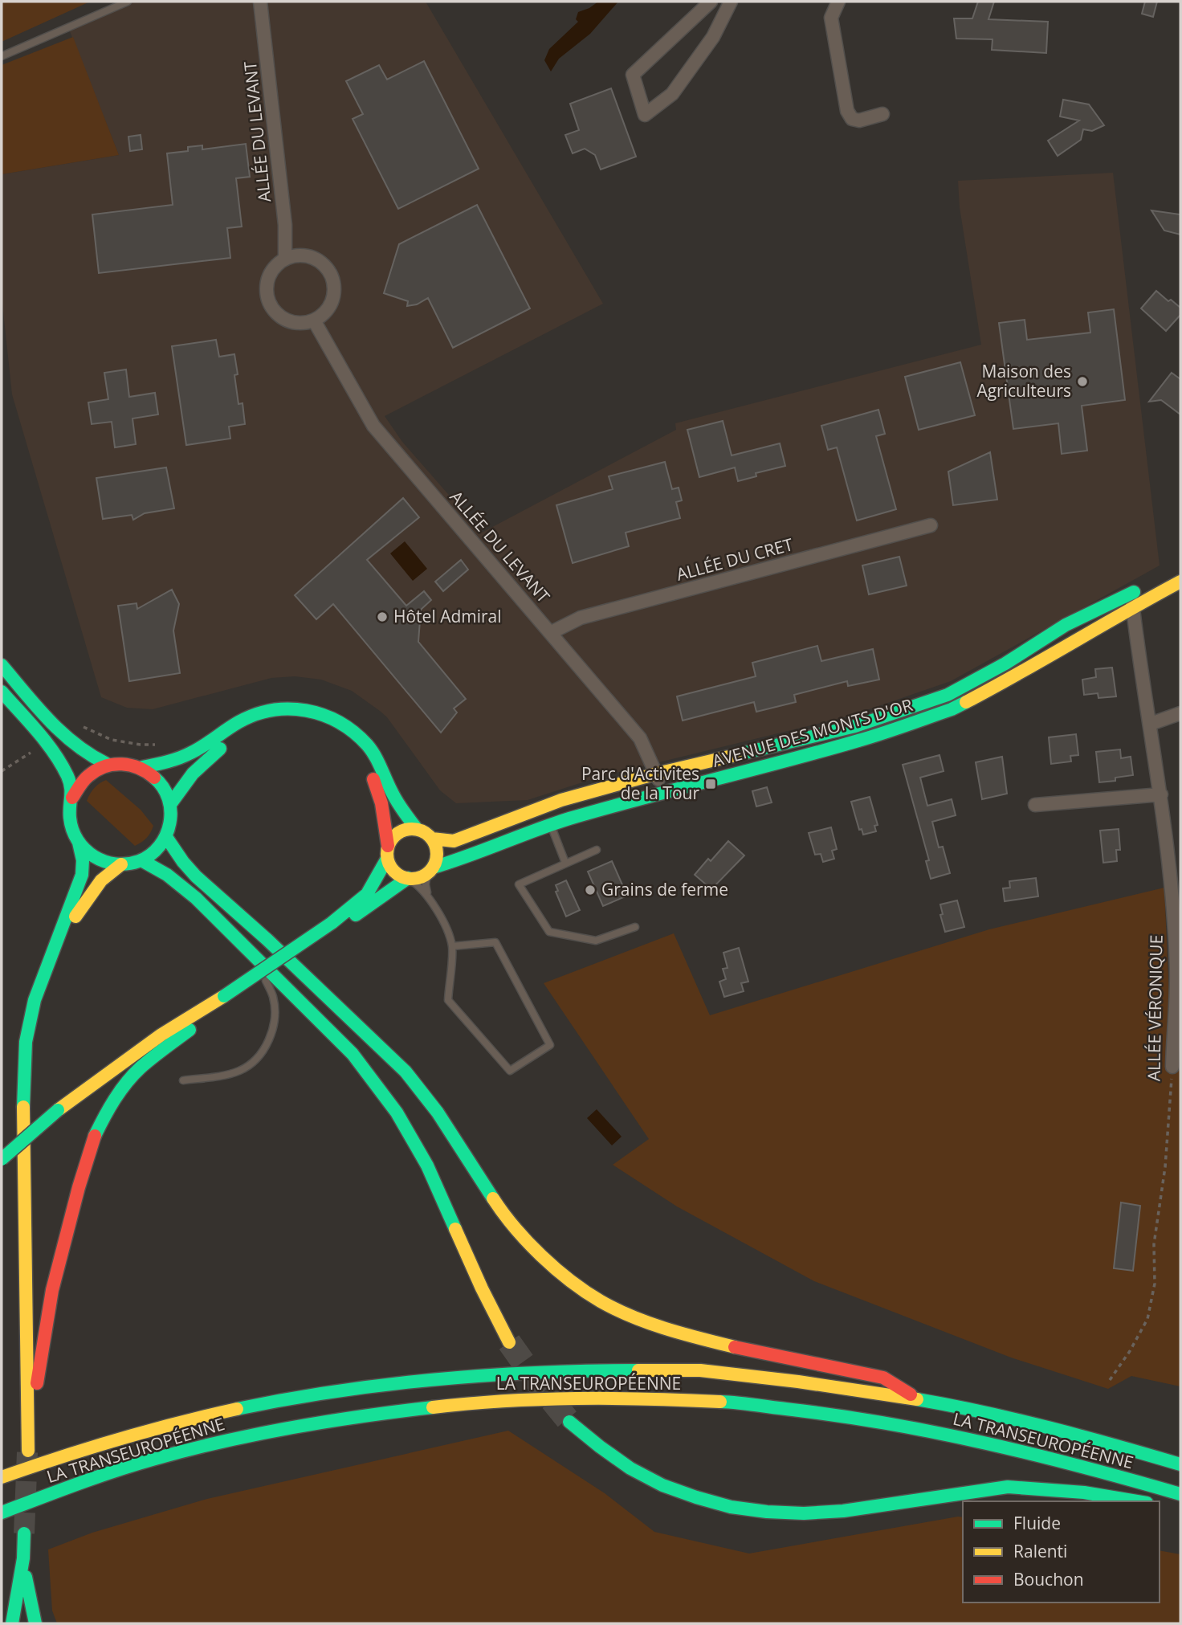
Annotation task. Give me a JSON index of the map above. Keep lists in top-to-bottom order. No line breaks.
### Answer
{"streets":{"main road":["AVENUE DES MONTS D'OR","LA TRANSEUROPÉENNE"],"street":["ALLÉE DU LEVANT","ALLÉE DU CRET","ALLÉE VÉRONIQUE"]},"crossings":[["ALLÉE DU LEVANT","ALLÉE DU CRET"],["ALLÉE DU LEVANT","AVENUE DES MONTS D'OR"],["AVENUE DES MONTS D'OR","ALLÉE VÉRONIQUE"]],"places":{"other":["Maison des Agriculteurs","Hôtel Admiral","Grains de ferme"],"transit":["Parc d'Activites de la Tour"]},"legend":["Fluide","Ralenti","Bouchon"]}
